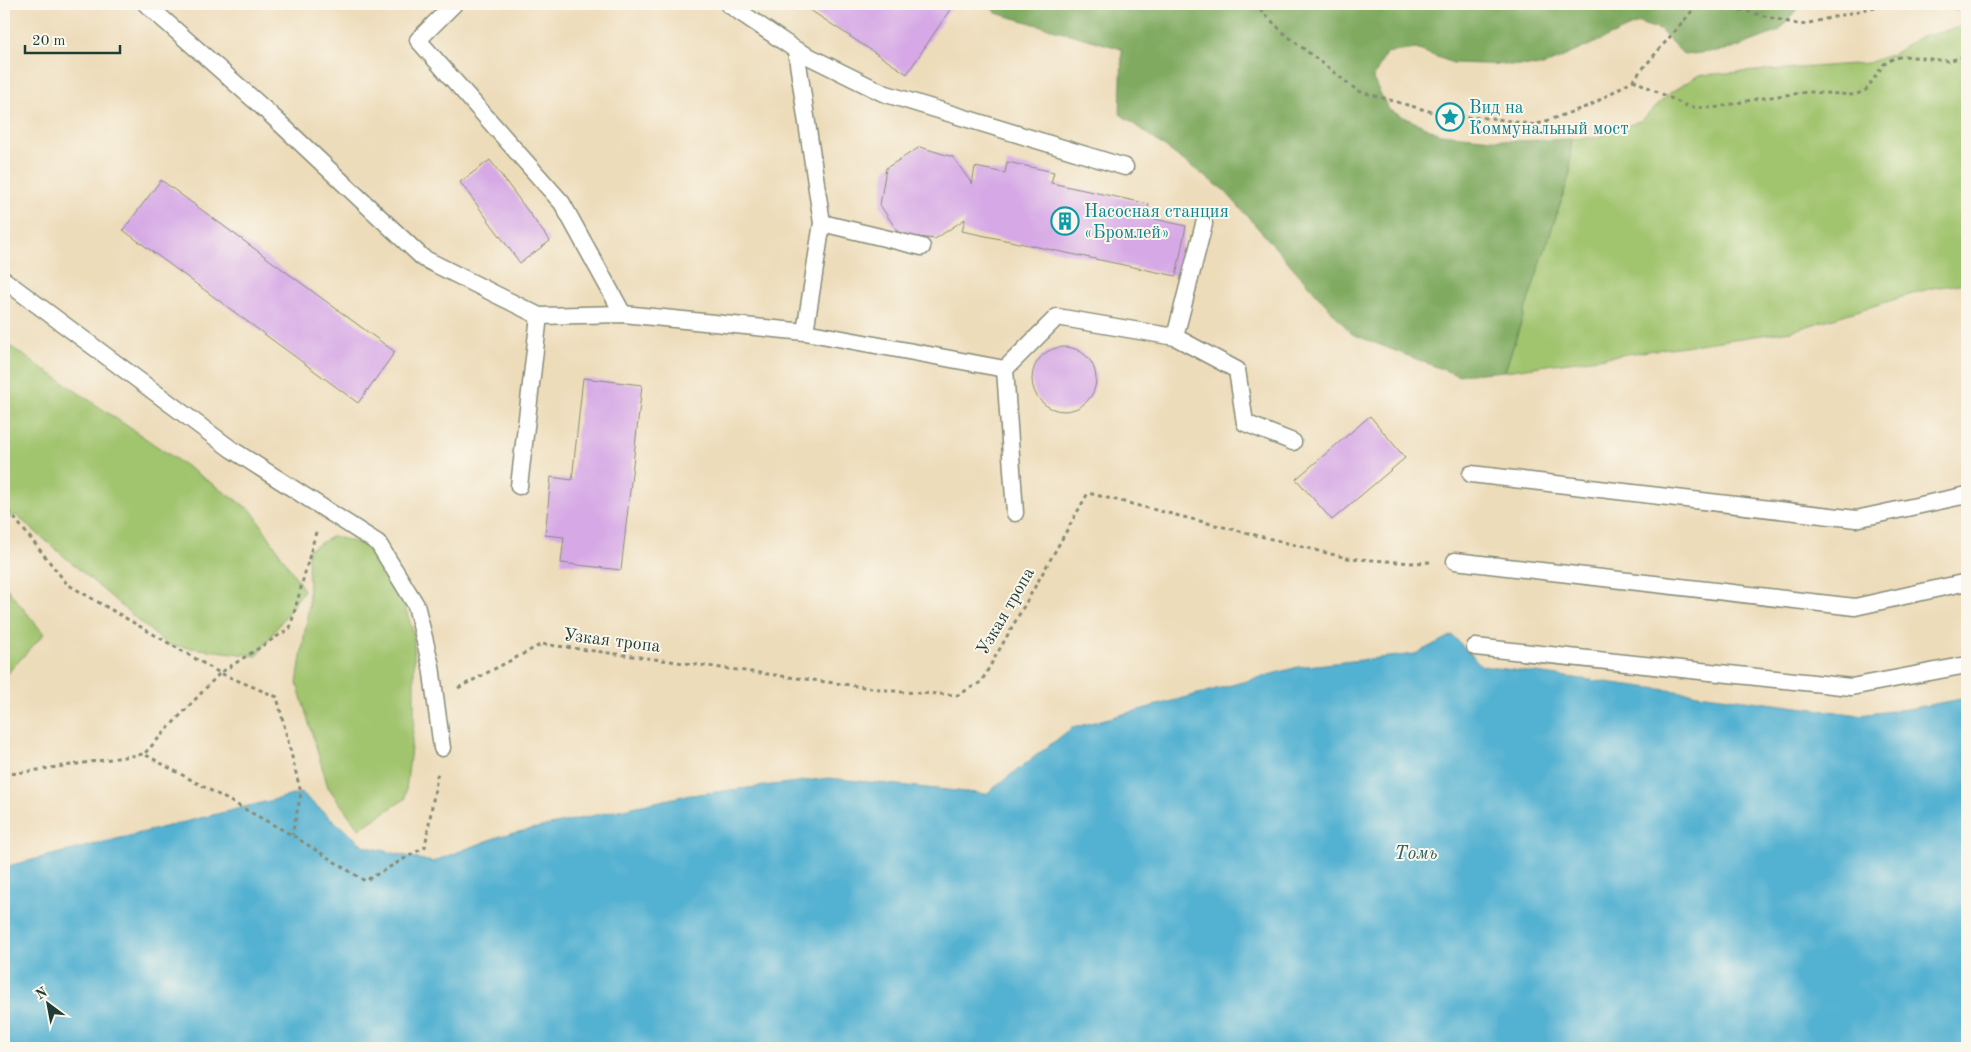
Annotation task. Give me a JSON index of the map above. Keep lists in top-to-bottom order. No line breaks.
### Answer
{"streets":{"path":["Узкая тропа"]},"water":["Томь"],"places":{"place":["Вид на Коммунальный мост"],"building":["Насосная станция «Бромлей»"]},"scale_bar":"20 m","north":"top left"}
